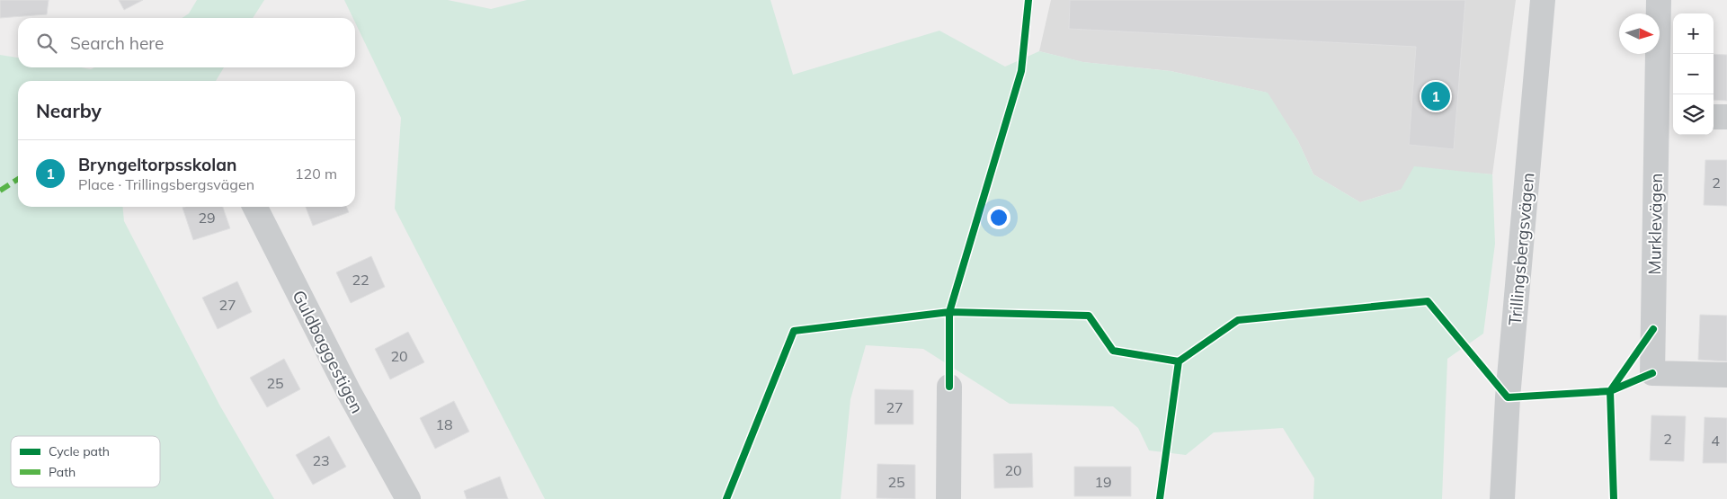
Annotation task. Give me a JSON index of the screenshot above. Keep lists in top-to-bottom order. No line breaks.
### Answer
{"streets":{"street":["Murklevägen","Trillingsbergsvägen","Guldbaggestigen"]},"house_numbers":["2","29","22","27","20","25","27","18","2","4","23","20","25","19"],"legend":["Cycle path","Path"],"north":"right","page":{"map_buttons":["+","−"],"search":"Search here","pins":"1","heading":"Nearby","list":[{"mark":"1","name":"Bryngeltorpsskolan","note":"Place · Trillingsbergsvägen","value":"120 m"}]}}
